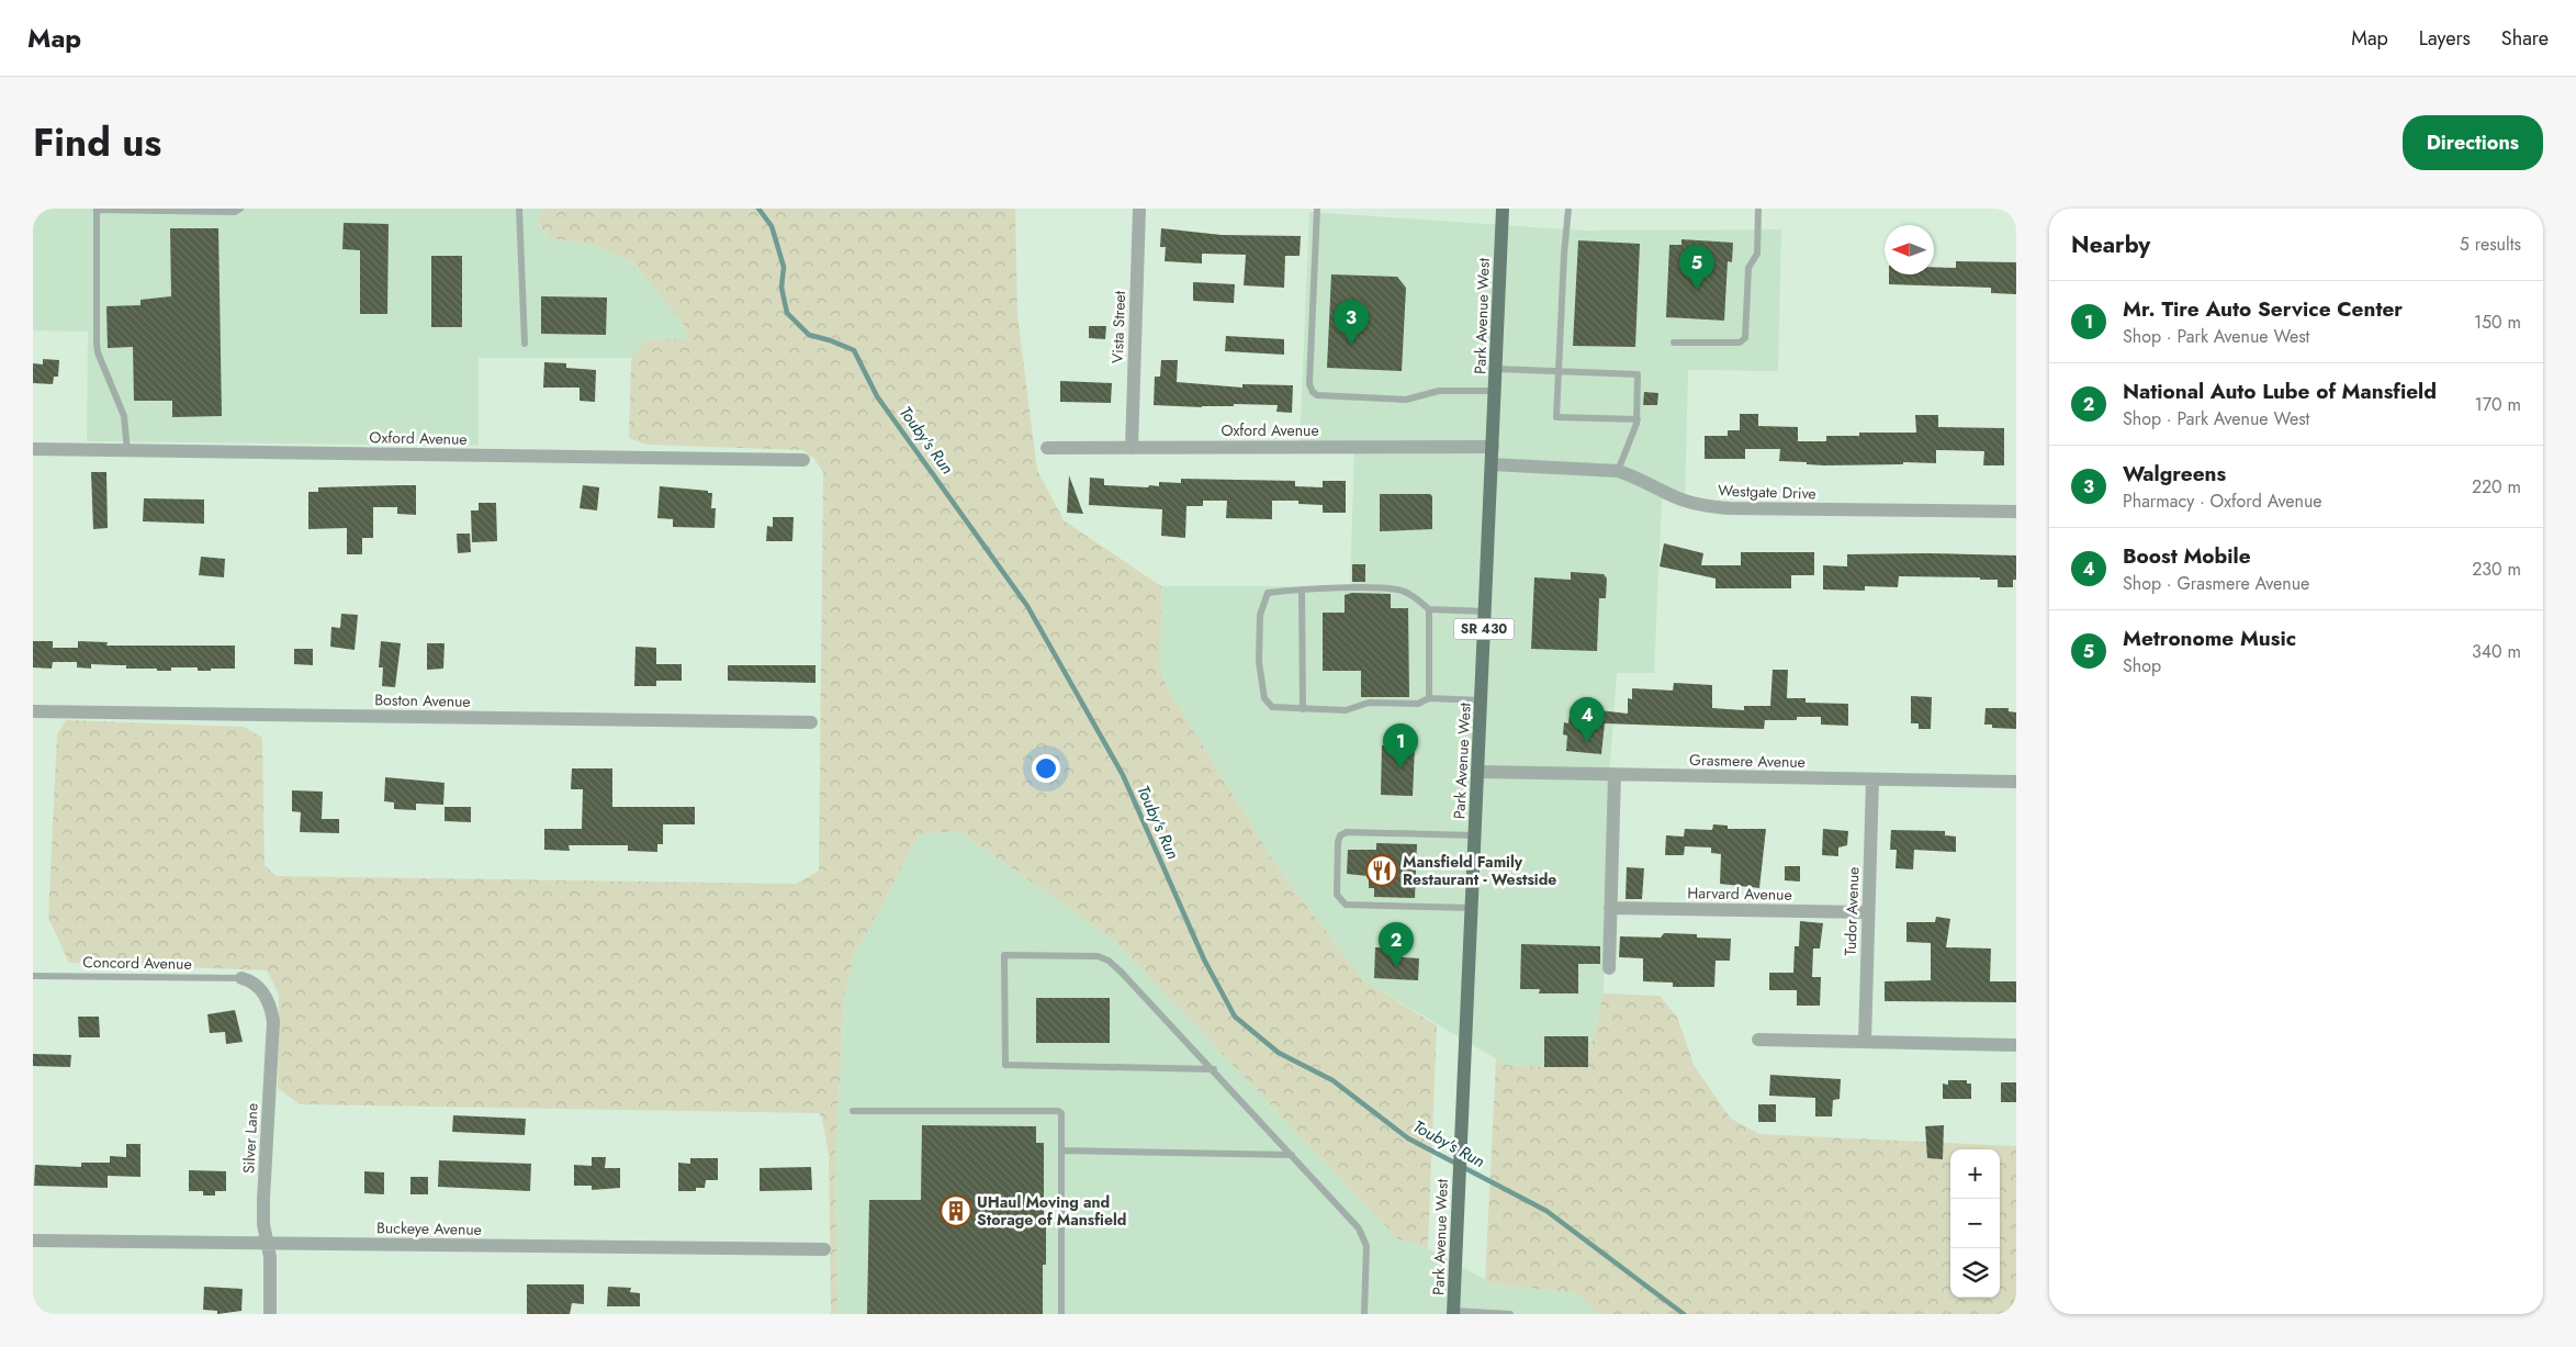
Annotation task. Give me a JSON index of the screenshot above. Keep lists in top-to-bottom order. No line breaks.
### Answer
{"streets":{"main road":["Park Avenue West","SR 430"],"street":["Vista Street","Oxford Avenue","Westgate Drive","Boston Avenue","Grasmere Avenue","Harvard Avenue","Tudor Avenue","Silver Lane","Buckeye Avenue"],"lane":["Concord Avenue"]},"crossings":[["Park Avenue West","Oxford Avenue"],["Park Avenue West","Westgate Drive"],["Park Avenue West","Grasmere Avenue"],["Vista Street","Oxford Avenue"],["Grasmere Avenue","Tudor Avenue"],["Harvard Avenue","Tudor Avenue"],["Concord Avenue","Silver Lane"],["Silver Lane","Buckeye Avenue"]],"water":["Touby's Run"],"places":{"restaurant":["Mansfield Family Restaurant - Westside"],"building":["UHaul Moving and Storage of Mansfield"]},"north":"left","page":{"header":"Map","nav":["Map","Layers","Share"],"title":"Find us","buttons":"Directions","heading":["Nearby","5 results"],"pins":["5","3","4","1","2"],"list":[{"mark":"1","name":"Mr. Tire Auto Service Center","note":"Shop · Park Avenue West","value":"150 m"},{"mark":"2","name":"National Auto Lube of Mansfield","note":"Shop · Park Avenue West","value":"170 m"},{"mark":"3","name":"Walgreens","note":"Pharmacy · Oxford Avenue","value":"220 m"},{"mark":"4","name":"Boost Mobile","note":"Shop · Grasmere Avenue","value":"230 m"},{"mark":"5","name":"Metronome Music","note":"Shop","value":"340 m"}],"map_buttons":["+","−"]}}
